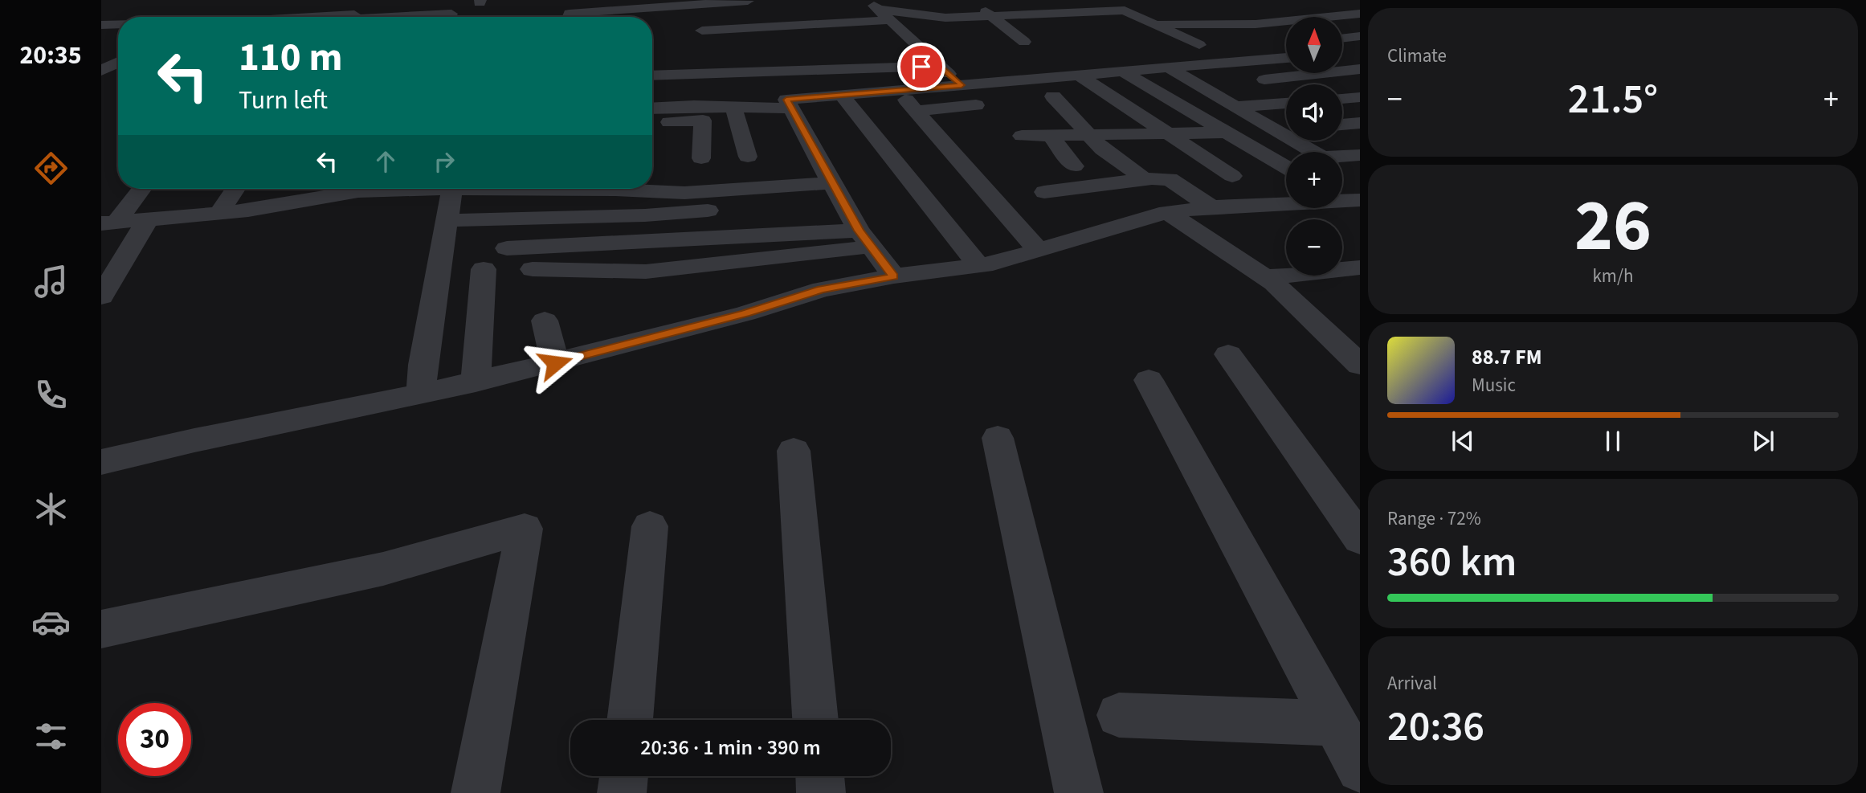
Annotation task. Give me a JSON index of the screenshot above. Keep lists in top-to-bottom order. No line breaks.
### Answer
{"north":"top","page":{"tabs":"20:35","tile":["Climate",["26","km/h"],["Range · 72%","360 km"],["Arrival","20:36"]],"map_buttons":["+","−"],"turn":["110 m","Turn left"],"heat":["−","21.5°","+"],"song":["88.7 FM","Music"],"limit":"30","trip":"20:36 · 1 min · 390 m"}}
